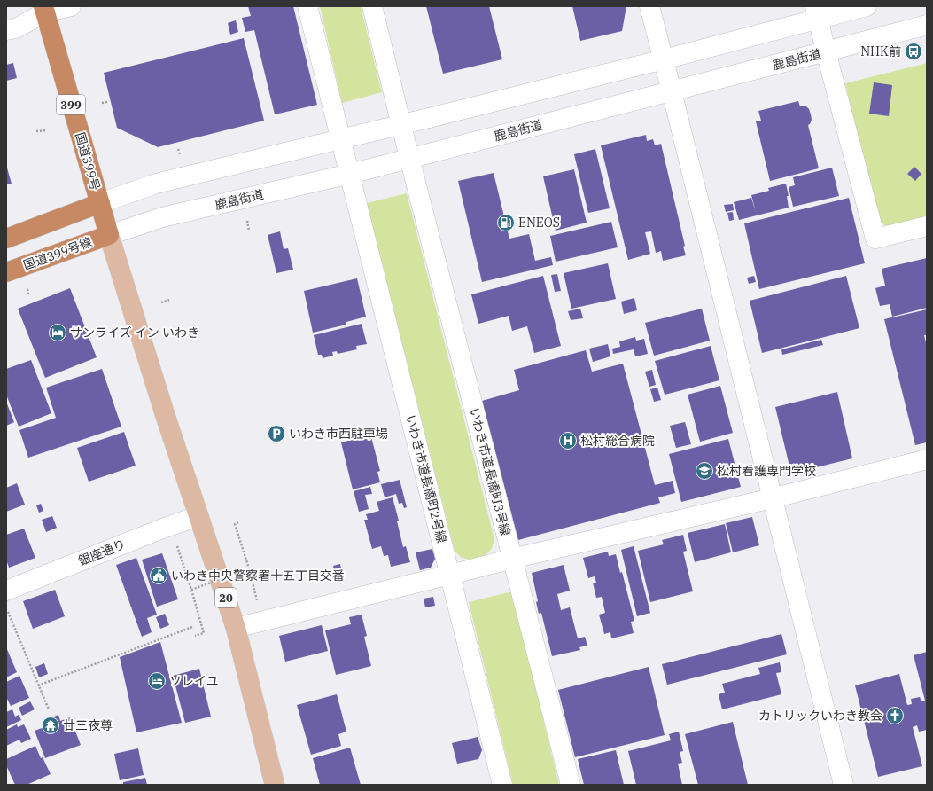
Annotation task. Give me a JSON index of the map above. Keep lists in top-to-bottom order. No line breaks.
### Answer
{"streets":{"highway":["399","国道399号","国道399号線"],"main road":["20"],"street":["鹿島街道","いわき市道長橋町3号線","いわき市道長橋町2号線","銀座通り"]},"crossings":[["鹿島街道","国道399号"],["鹿島街道","国道399号線"],["鹿島街道","いわき市道長橋町3号線"],["鹿島街道","いわき市道長橋町2号線"],["鹿島街道","20"],["国道399号","国道399号線"],["国道399号","20"],["国道399号線","20"],["銀座通り","20"]],"places":{"bus stop":["NHK前"],"fuel station":["ENEOS"],"hotel":["サンライズ イン いわき","ソレイユ"],"parking":["いわき市西駐車場"],"hospital":["松村総合病院"],"school or university":["松村看護専門学校"],"public building":["いわき中央警察署十五丁目交番"],"church":["カトリックいわき教会"],"temple":["廿三夜尊"]}}
